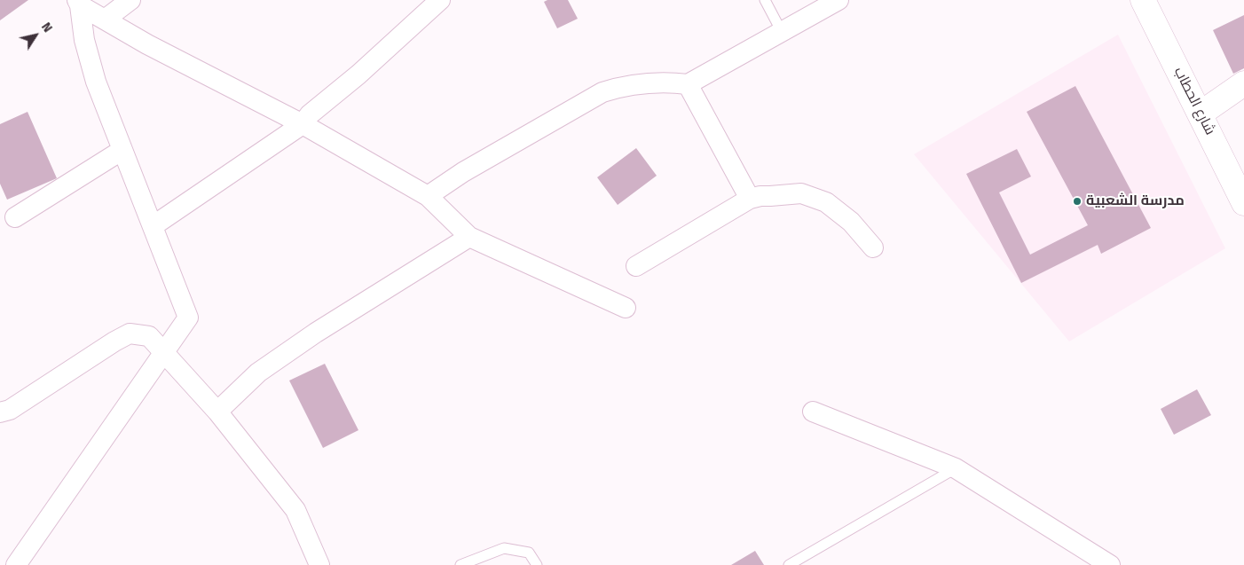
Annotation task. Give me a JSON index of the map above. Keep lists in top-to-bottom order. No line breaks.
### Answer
{"streets":{"street":["شارع الحطاب"]},"places":["مدرسة الشعبية"],"north":"top right"}
